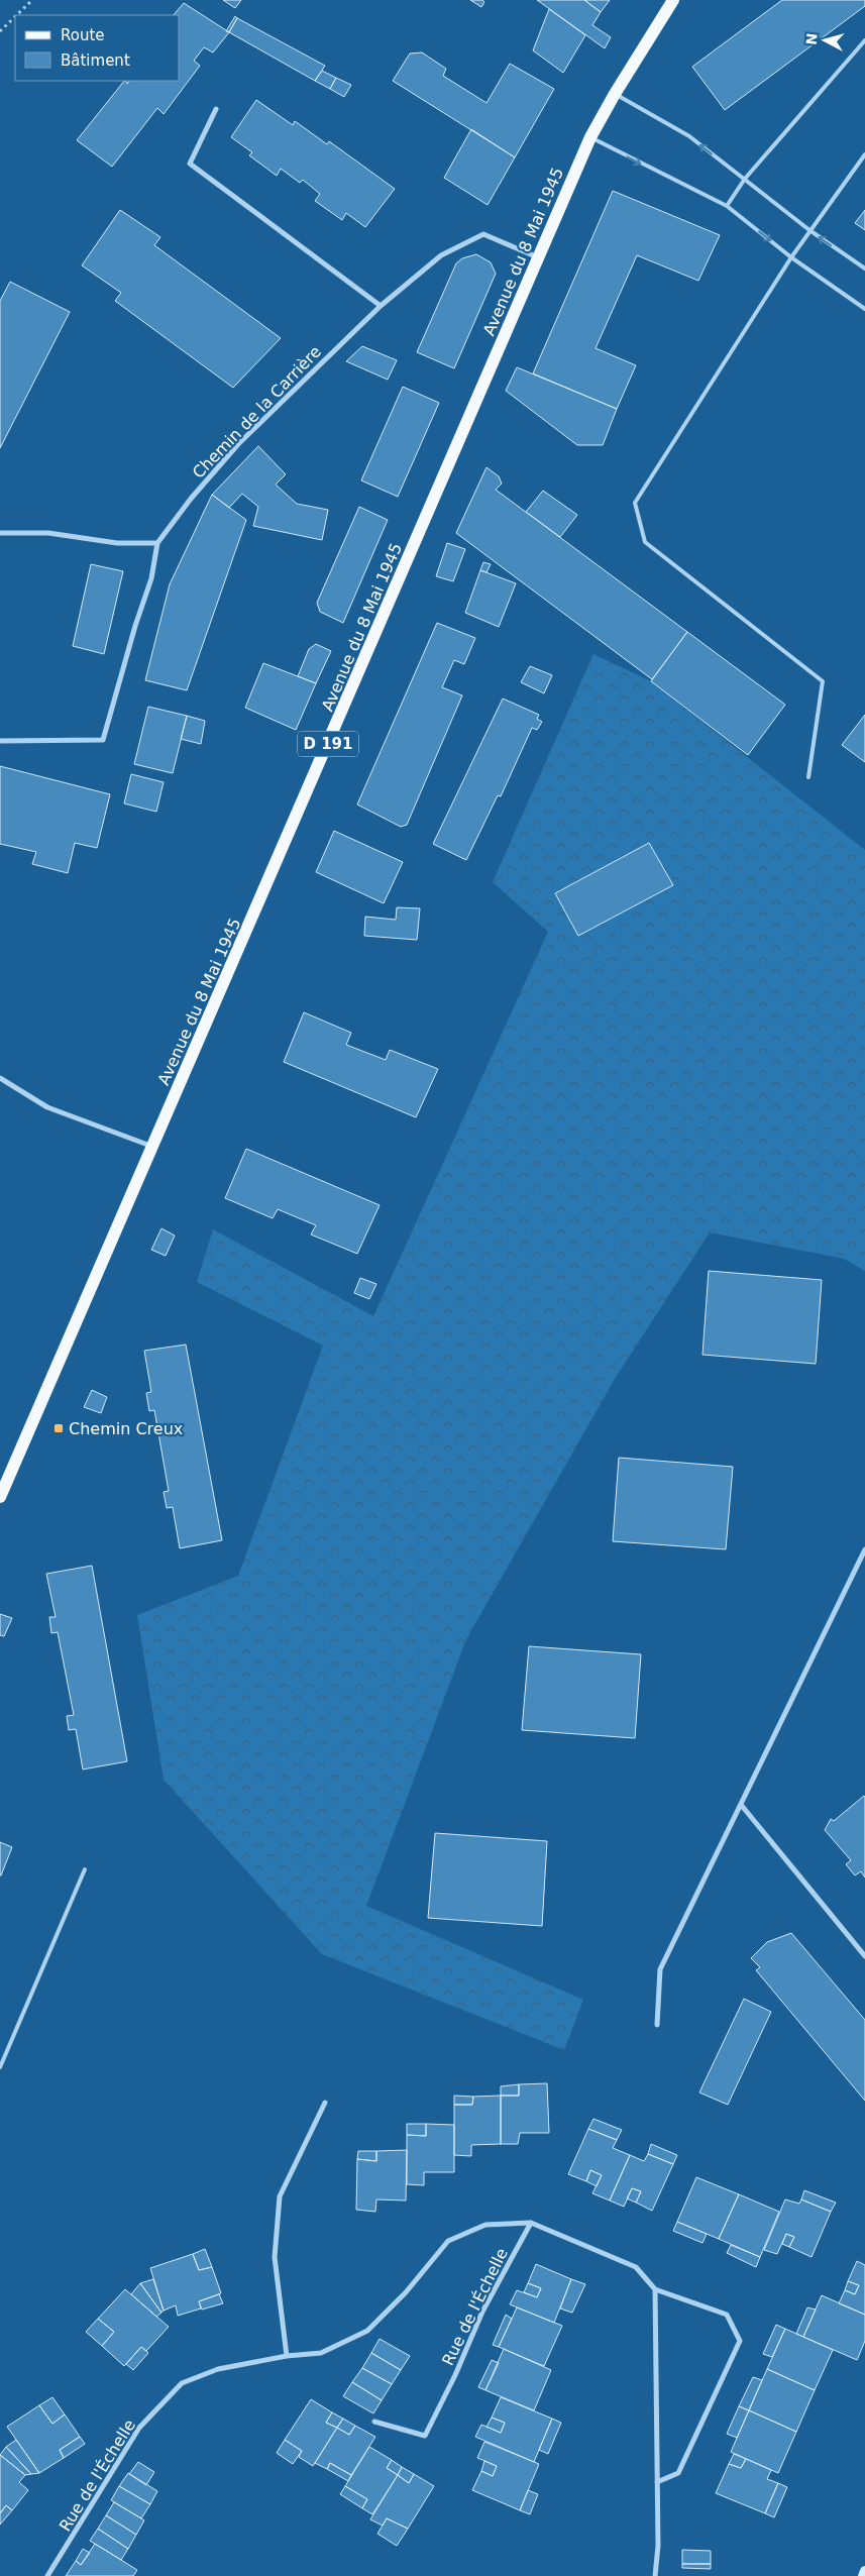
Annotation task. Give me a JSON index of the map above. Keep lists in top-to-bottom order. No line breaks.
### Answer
{"streets":{"main road":["Avenue du 8 Mai 1945","D 191"],"street":["Chemin de la Carrière","Rue de l'Échelle"]},"crossings":[["Avenue du 8 Mai 1945","Chemin de la Carrière"]],"places":{"transit":["Chemin Creux"]},"legend":["Route","Bâtiment"],"north":"left"}
